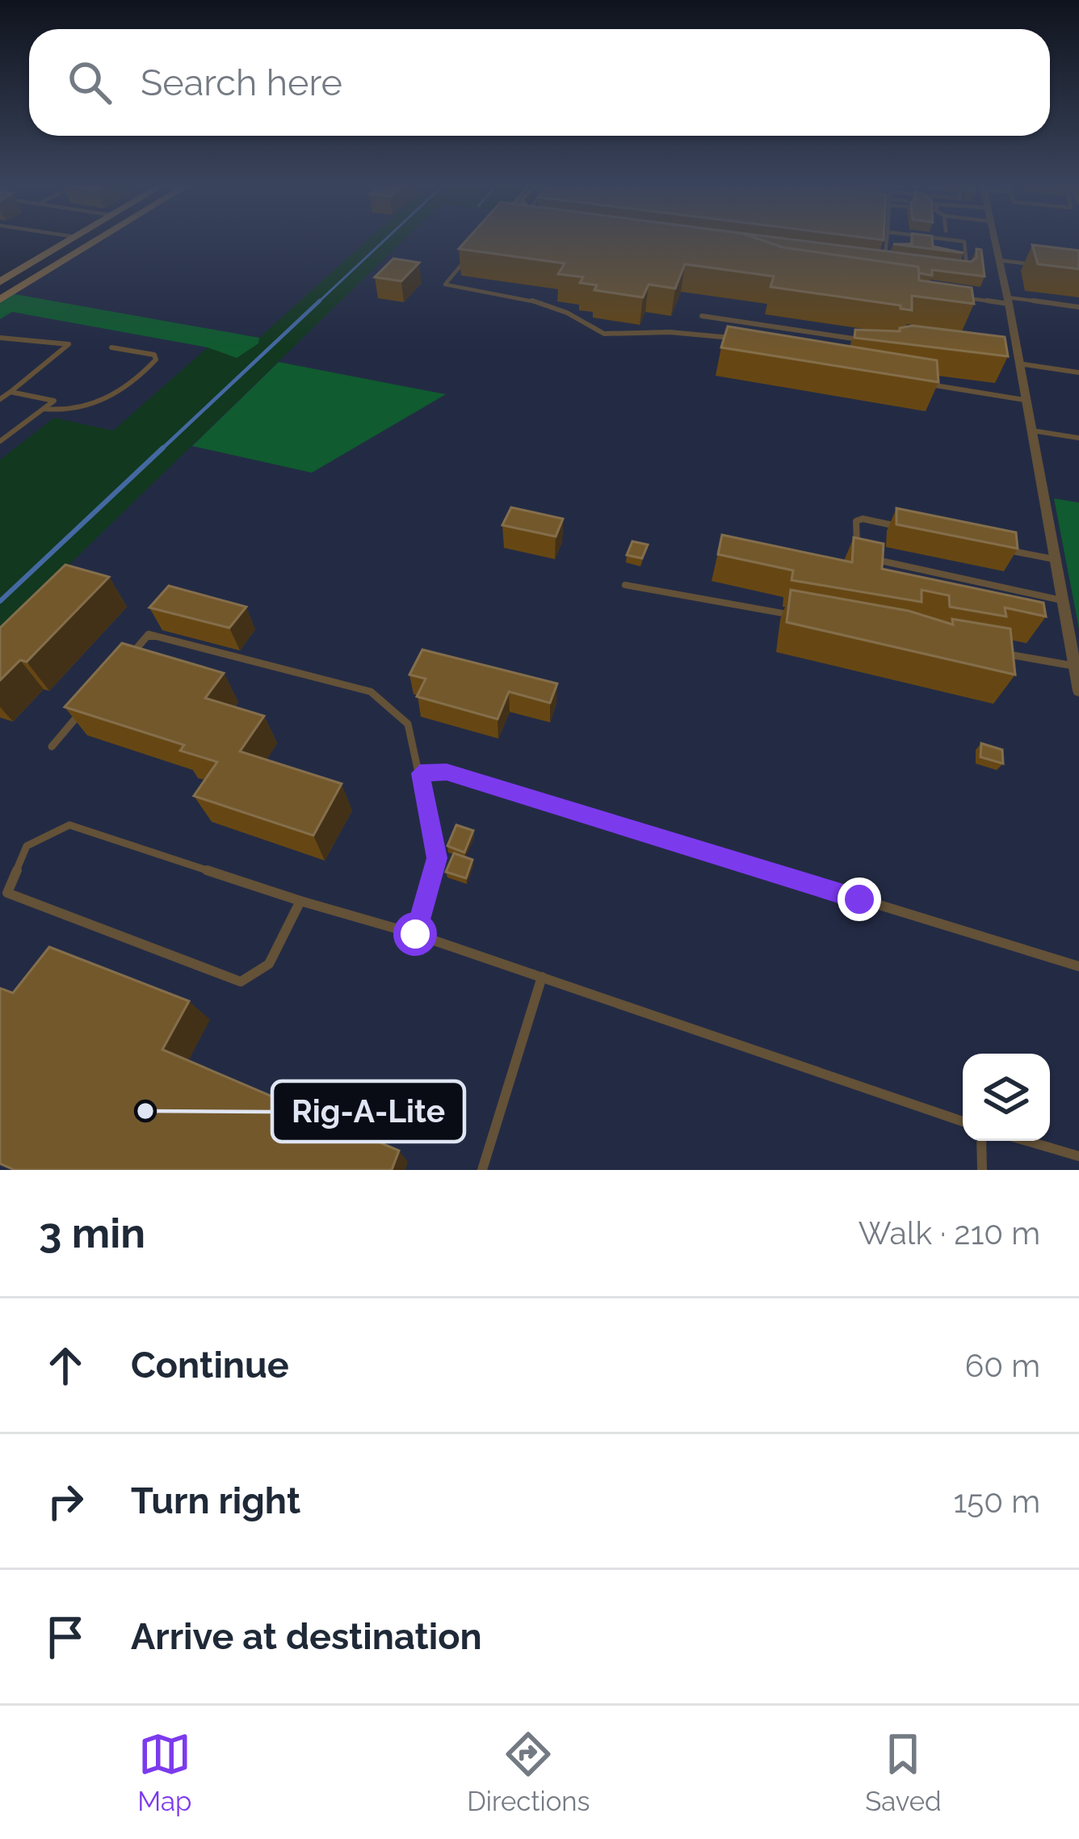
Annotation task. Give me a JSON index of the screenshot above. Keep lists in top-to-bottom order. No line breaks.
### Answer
{"places":["Rig-A-Lite"],"page":{"search":"Search here","heading":["3 min","Walk · 210 m"],"list":[["Continue","60 m"],["Turn right","150 m"],"Arrive at destination"],"nav":["Map","Directions","Saved"]}}
